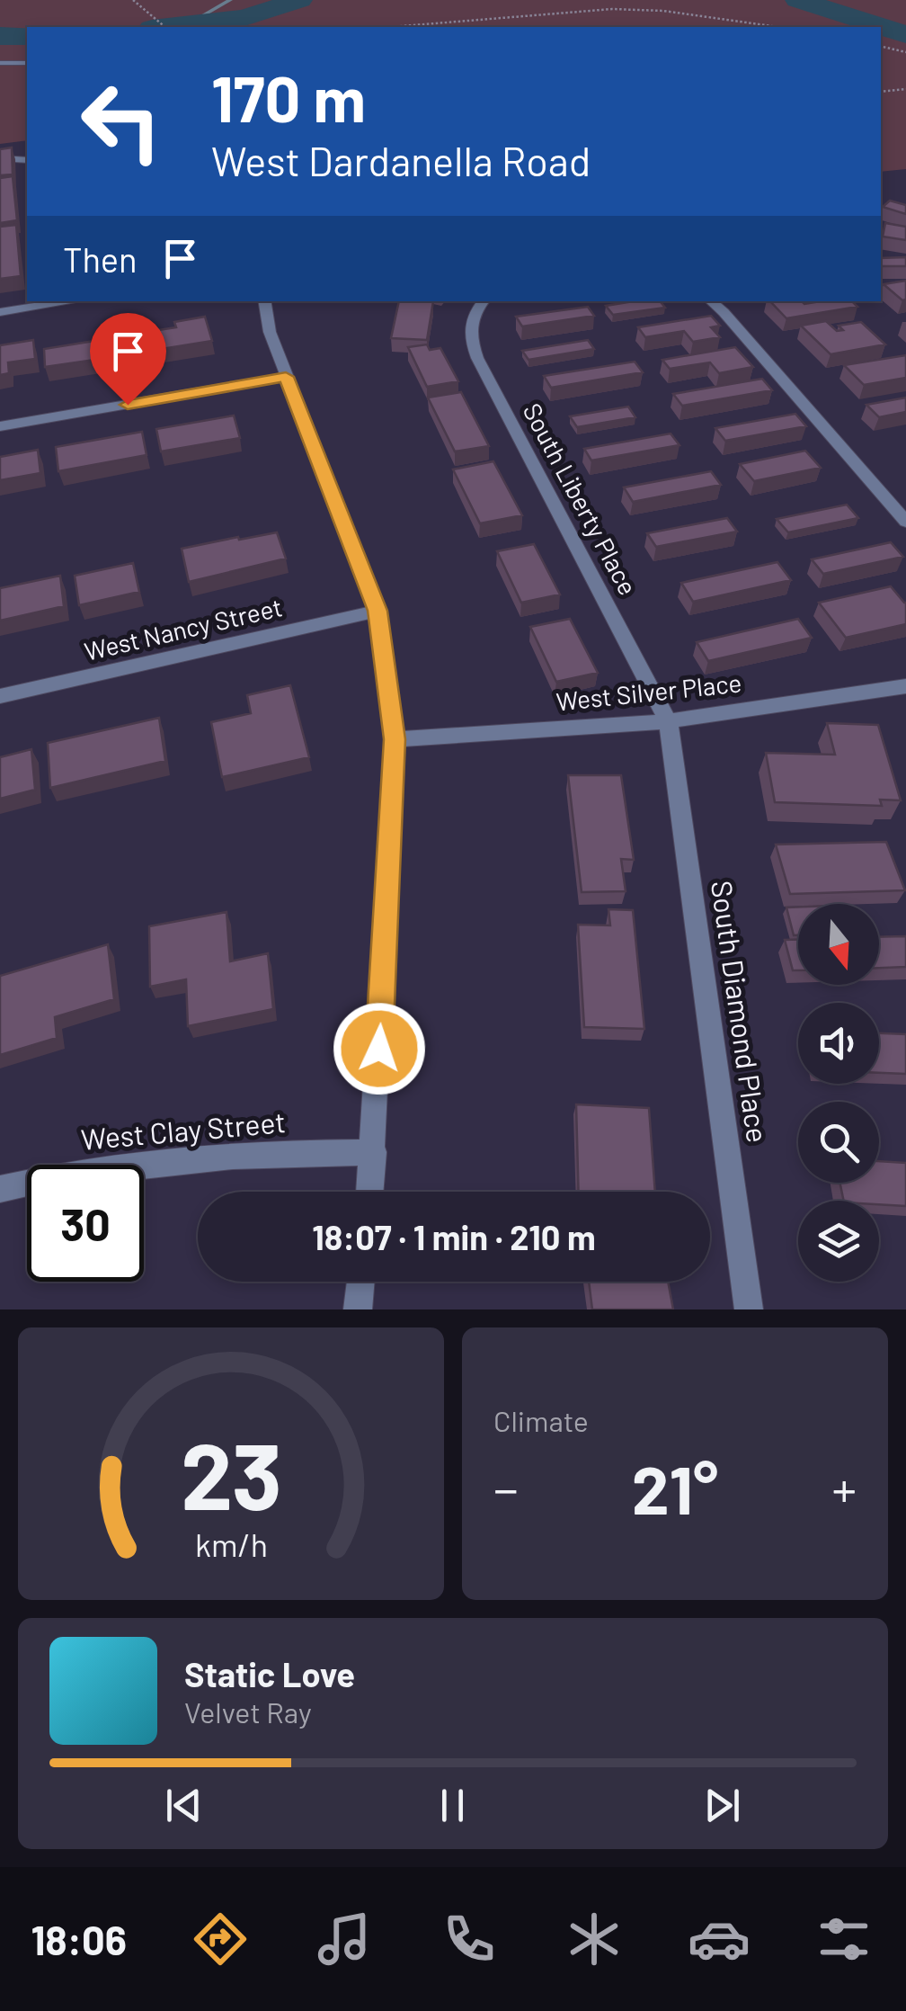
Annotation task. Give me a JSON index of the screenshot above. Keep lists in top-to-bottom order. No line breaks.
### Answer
{"streets":{"street":["South Liberty Place","West Nancy Street","West Silver Place","South Diamond Place","West Clay Street"]},"crossings":[["South Liberty Place","West Silver Place"],["South Liberty Place","South Diamond Place"],["West Silver Place","South Diamond Place"]],"north":"bottom","page":{"turn":["170 m","West Dardanella Road"],"then":"Then","limit":"30","trip":"18:07 · 1 min · 210 m","tile":"Climate","heat":["−","21°","+"],"song":["Static Love","Velvet Ray"],"tabs":"18:06","gauge":["23","km/h"]}}
